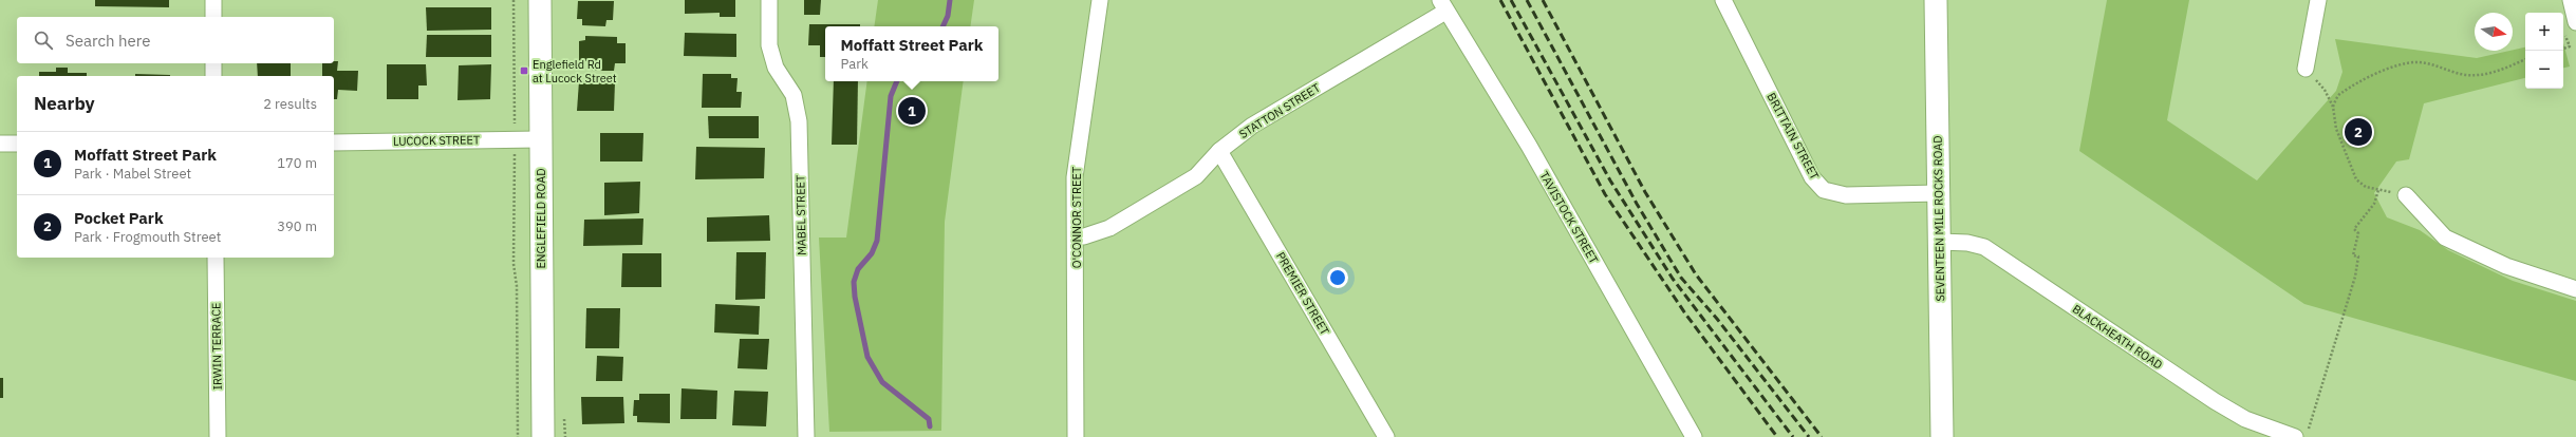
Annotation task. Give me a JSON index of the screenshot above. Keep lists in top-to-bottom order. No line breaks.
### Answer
{"streets":{"main road":["ENGLEFIELD ROAD","SEVENTEEN MILE ROCKS ROAD"],"street":["STATTON STREET","BRITTAIN STREET","LUCOCK STREET","MABEL STREET","O'CONNOR STREET","TAVISTOCK STREET","PREMIER STREET","BLACKHEATH ROAD","IRWIN TERRACE"]},"crossings":[["STATTON STREET","O'CONNOR STREET"],["STATTON STREET","TAVISTOCK STREET"],["STATTON STREET","PREMIER STREET"],["BRITTAIN STREET","SEVENTEEN MILE ROCKS ROAD"],["LUCOCK STREET","ENGLEFIELD ROAD"],["SEVENTEEN MILE ROCKS ROAD","BLACKHEATH ROAD"]],"places":{"transit":["Englefield Rd at Lucock Street"]},"north":"right","page":{"map_buttons":["+","−"],"search":"Search here","popup":["Moffatt Street Park","Park"],"heading":["Nearby","2 results"],"pins":["1","2"],"list":[{"mark":"1","name":"Moffatt Street Park","note":"Park · Mabel Street","value":"170 m"},{"mark":"2","name":"Pocket Park","note":"Park · Frogmouth Street","value":"390 m"}]}}
